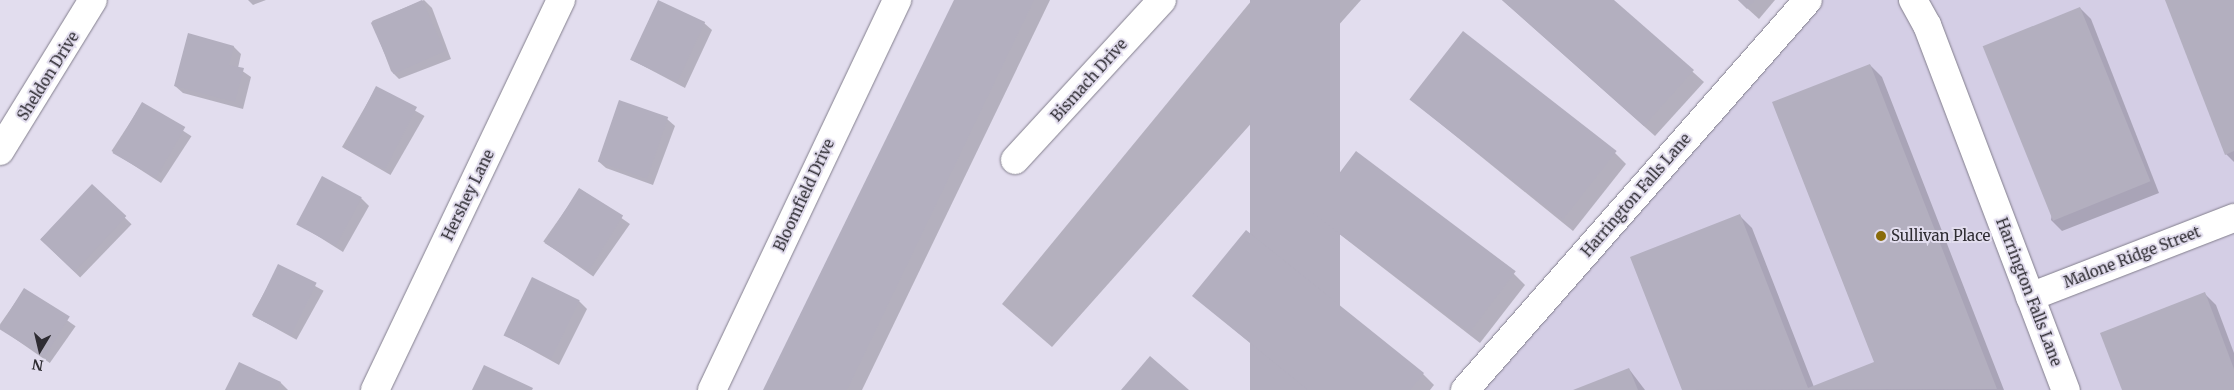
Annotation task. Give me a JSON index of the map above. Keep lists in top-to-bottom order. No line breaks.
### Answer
{"streets":{"street":["Sheldon Drive","Bismach Drive","Hershey Lane","Bloomfield Drive","Harrington Falls Lane","Malone Ridge Street"]},"crossings":[["Harrington Falls Lane","Malone Ridge Street"]],"places":["Sullivan Place"],"north":"bottom"}
